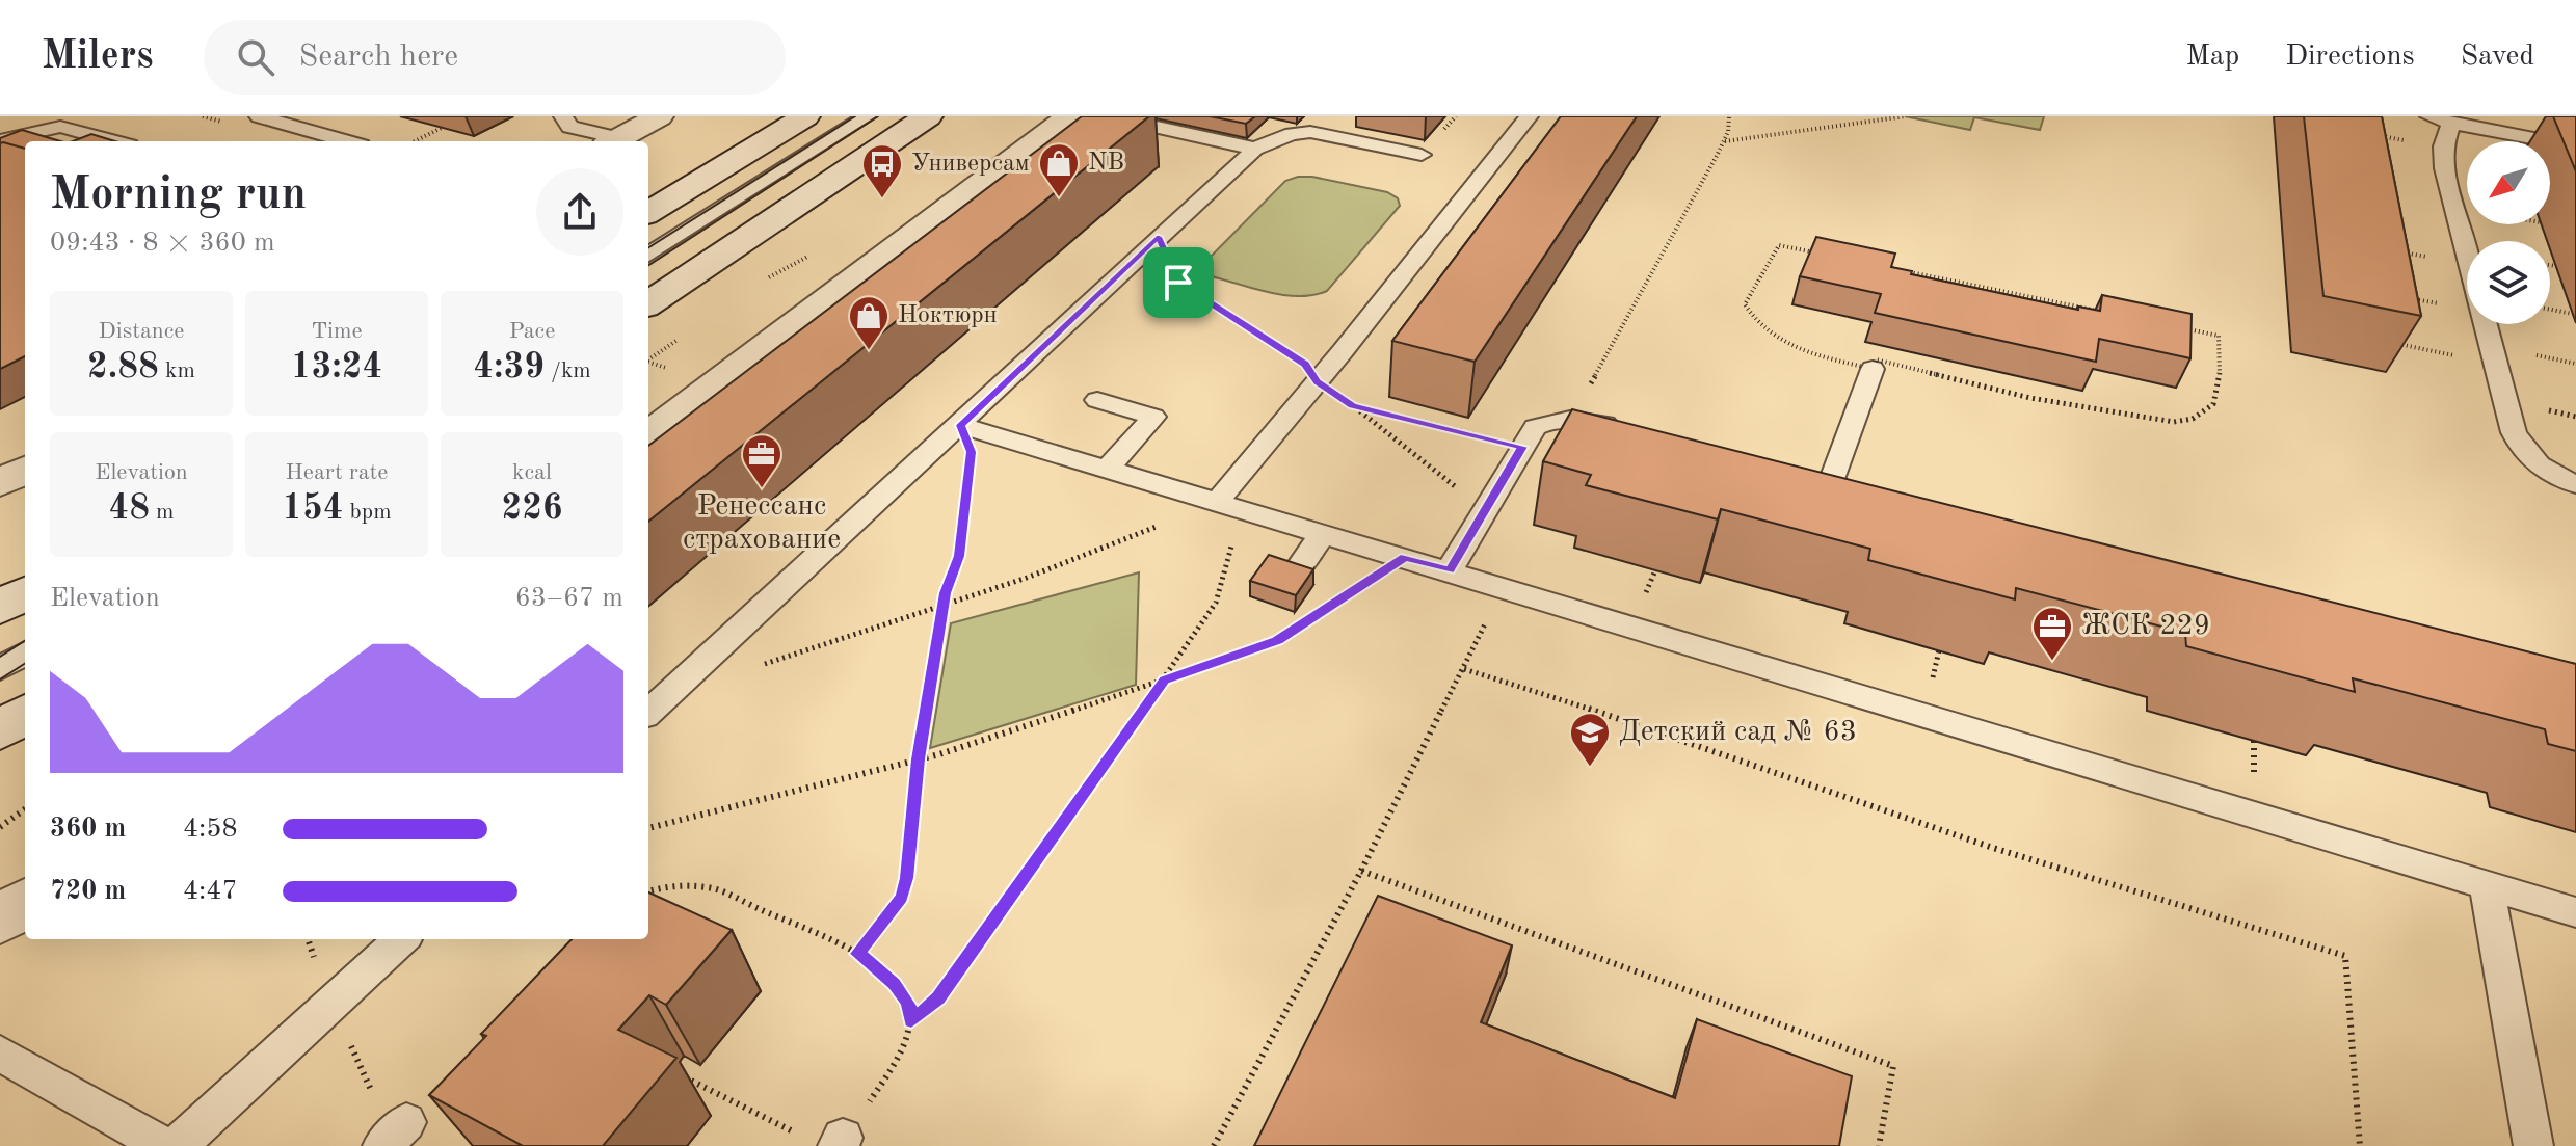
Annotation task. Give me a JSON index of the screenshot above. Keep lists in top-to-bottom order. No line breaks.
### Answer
{"places":{"shop":["NB","Ноктюрн"],"bus stop":["Универсам"],"office":["Ренессанс страхование","ЖСК 229"],"school or university":["Детский сад № 63"]},"north":"bottom left","page":{"header":"Milers","search":"Search here","nav":["Map","Directions","Saved"],"heading":["Morning run","09:43 · 8 × 360 m"],"stats":[["Distance","2.88 km"],["Time","13:24"],["Pace","4:39 /km"],["Elevation","48 m"],["Heart rate","154 bpm"],["kcal","226"]],"chart":["Elevation","63–67 m"],"list":[{"name":"360 m","note":"4:58"},{"name":"720 m","note":"4:47"}]}}
